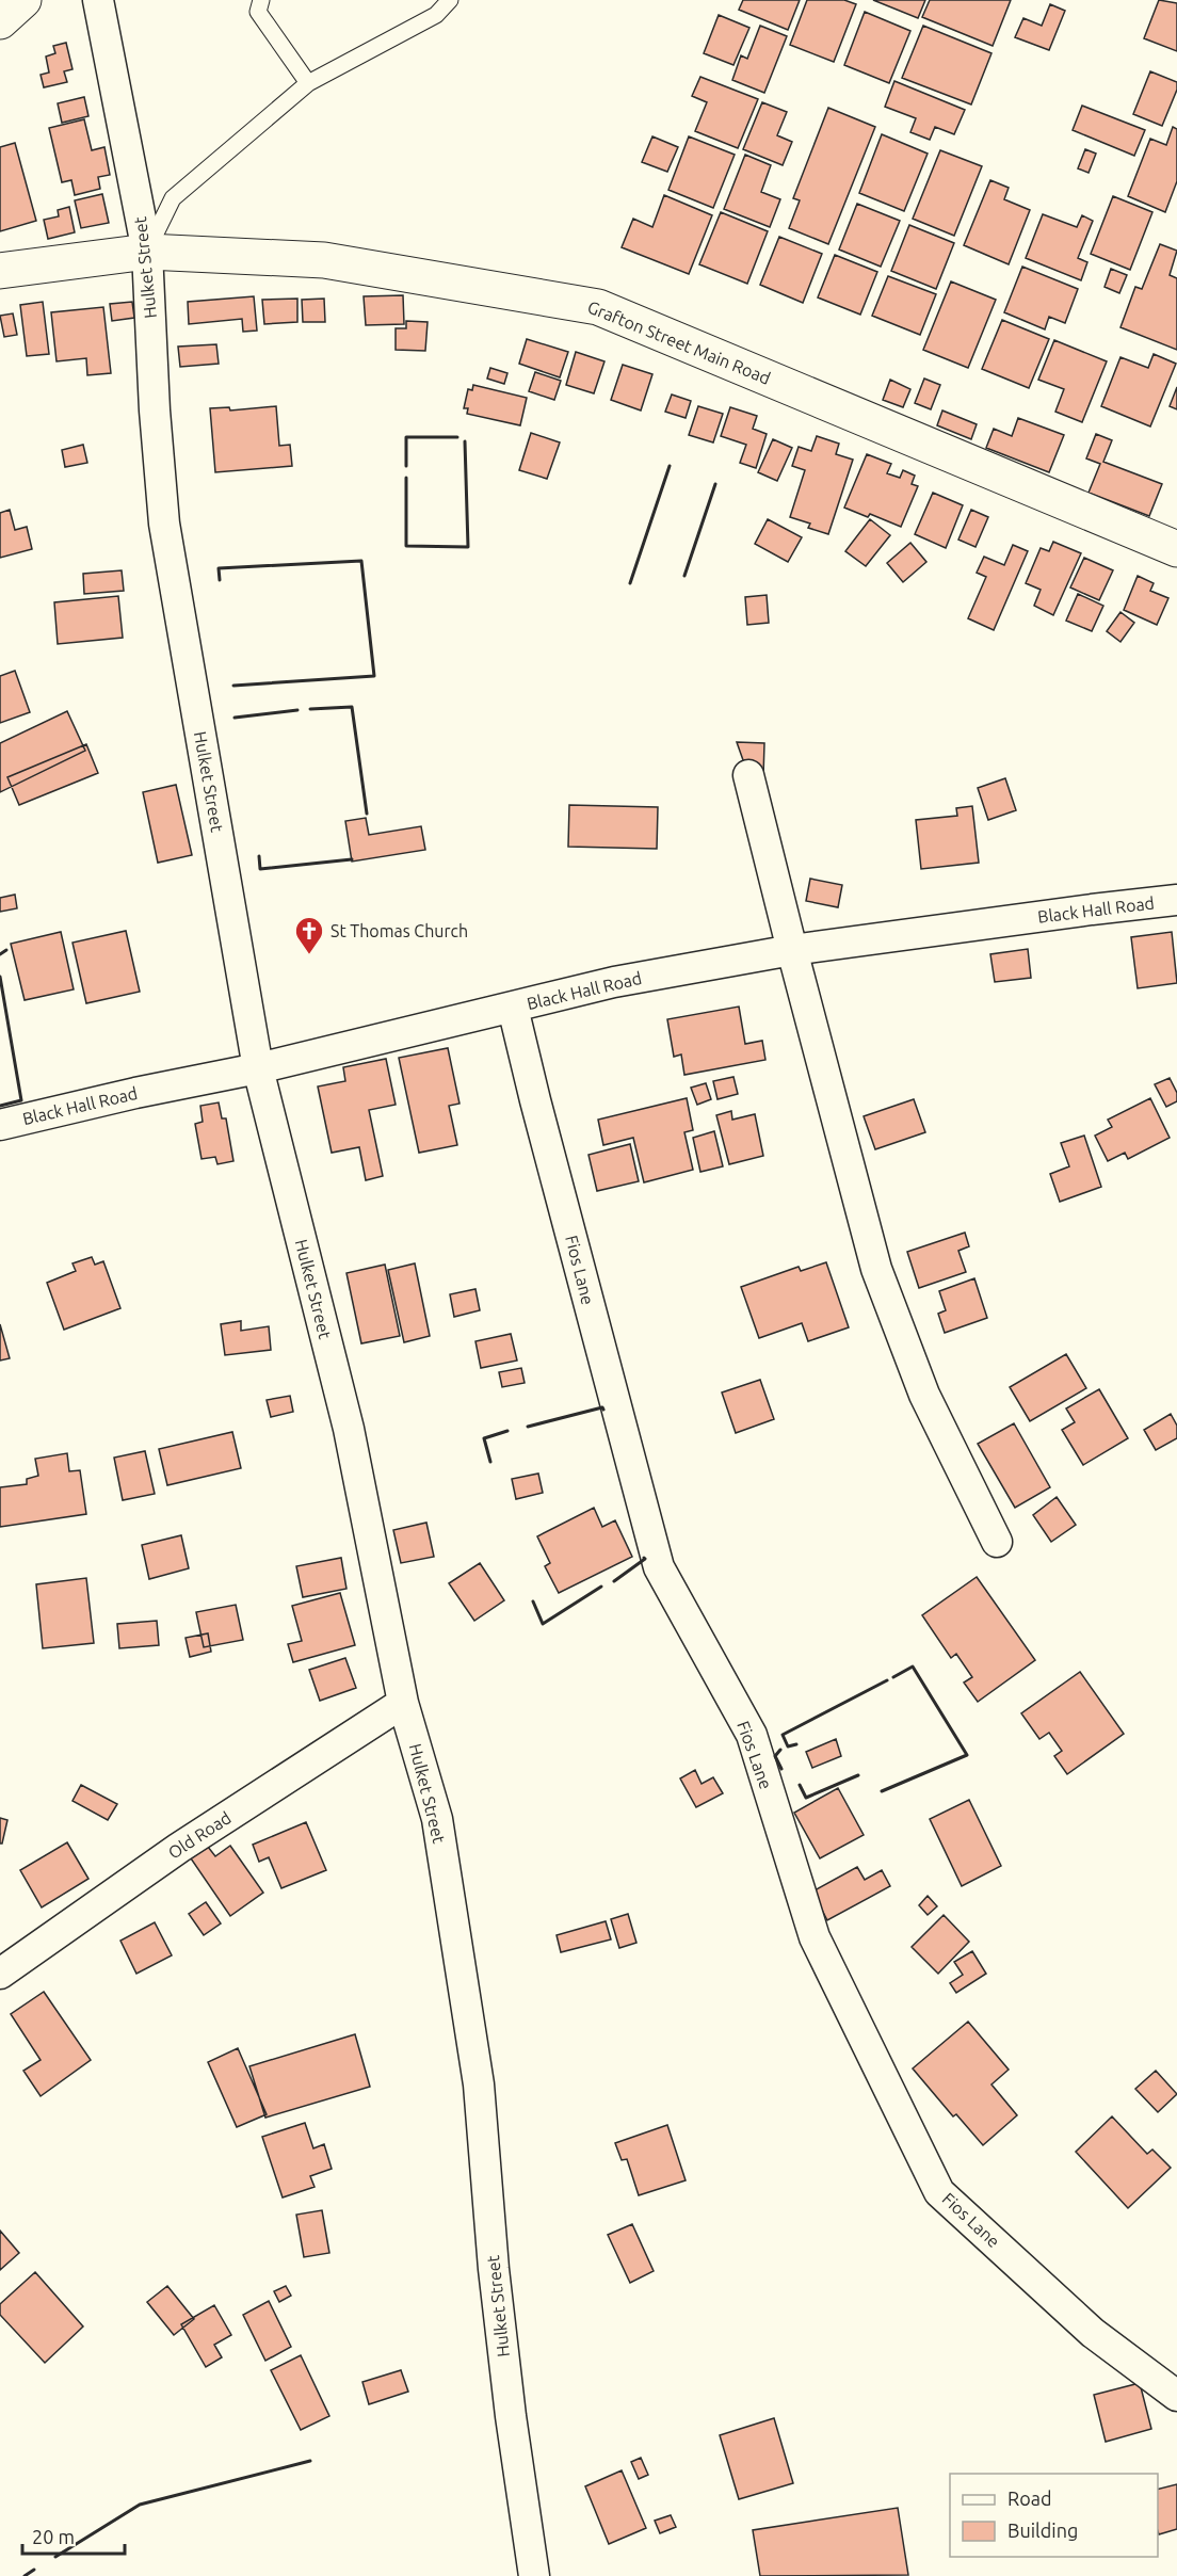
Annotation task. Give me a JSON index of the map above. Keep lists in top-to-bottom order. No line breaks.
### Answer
{"streets":{"street":["Hulket Street","Grafton Street Main Road","Black Hall Road","Fios Lane","Old Road"]},"crossings":[["Hulket Street","Grafton Street Main Road"],["Hulket Street","Black Hall Road"],["Hulket Street","Old Road"],["Black Hall Road","Fios Lane"]],"places":{"church":["St Thomas Church"]},"legend":["Road","Building"],"scale_bar":"20 m"}
